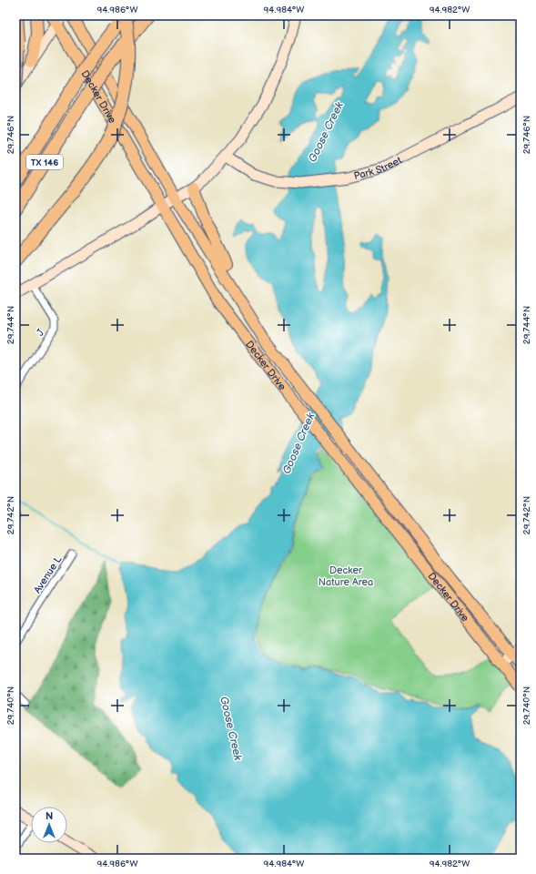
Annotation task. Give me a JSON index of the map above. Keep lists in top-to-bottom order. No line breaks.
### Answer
{"streets":{"highway":["TX 146"],"main road":["Decker Drive","Park Street"],"street":["J","Avenue L"]},"water":["Goose Creek"],"parks":["Decker Nature Area"],"north":"top","coordinates":["94.986°W","94.984°W","94.982°W","29.746°N","29.744°N","29.742°N","29.740°N"]}
